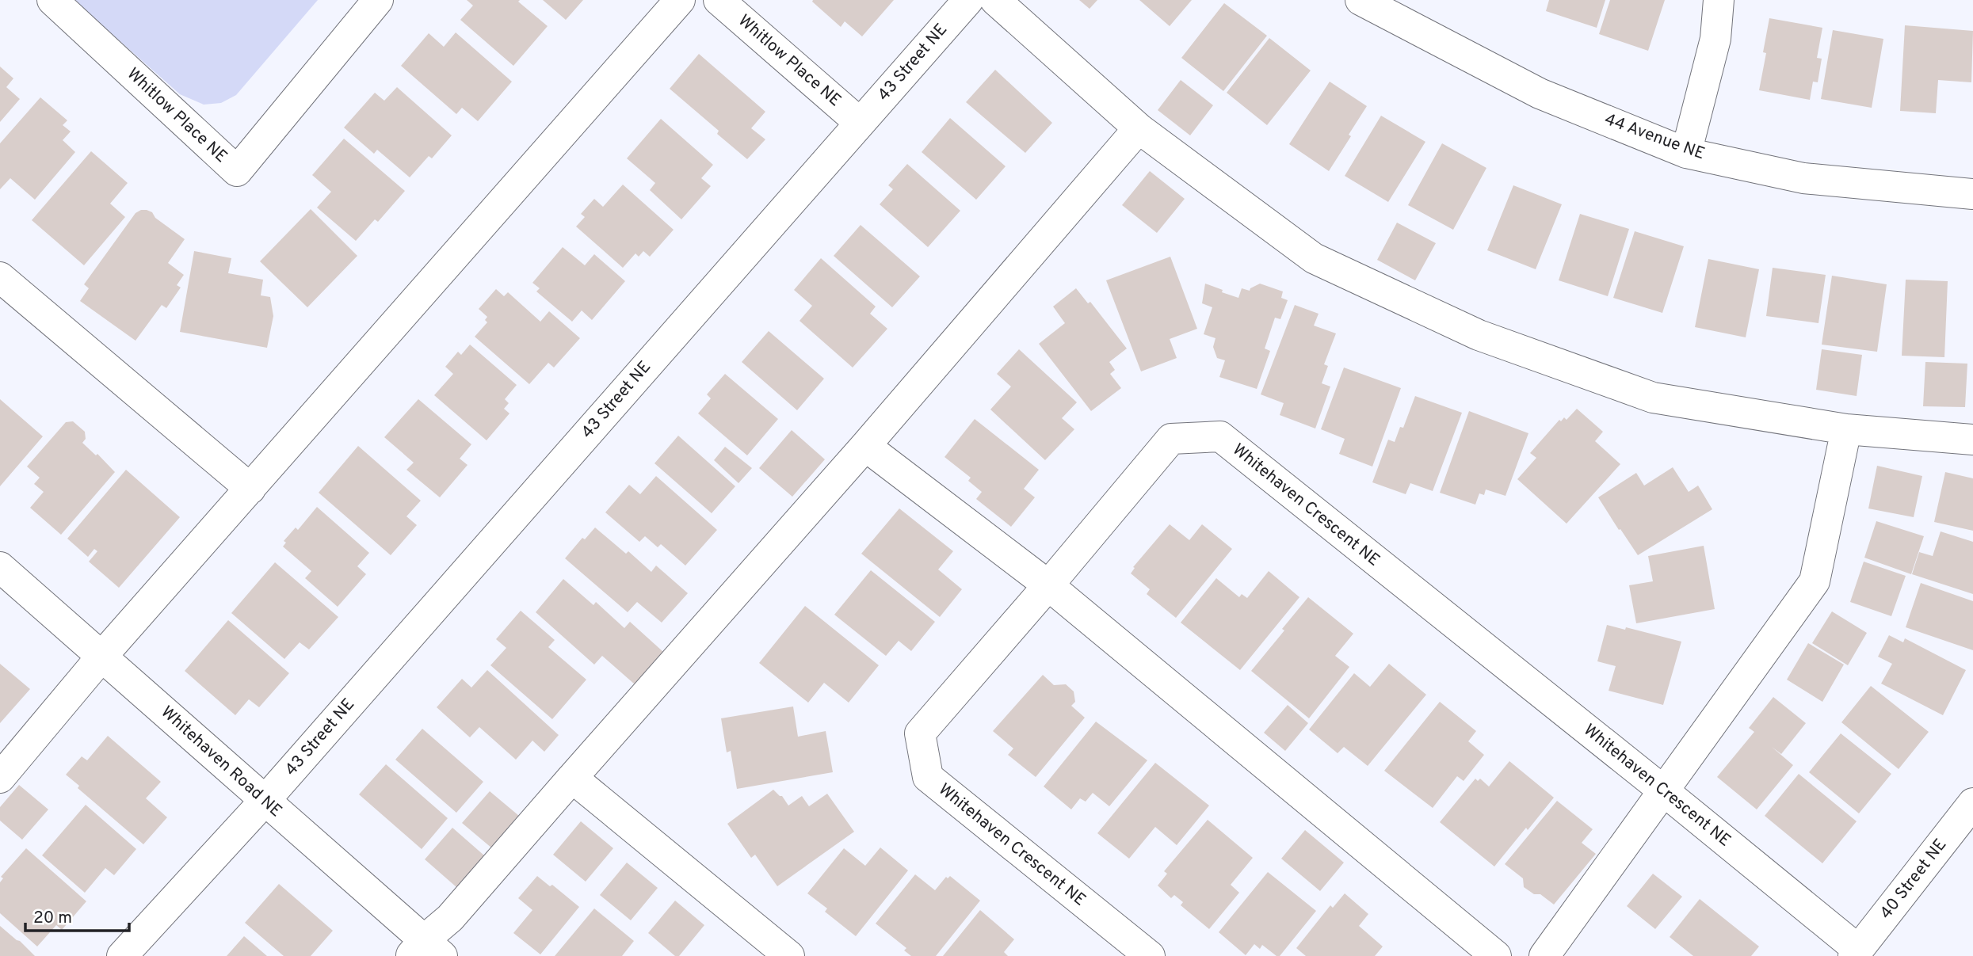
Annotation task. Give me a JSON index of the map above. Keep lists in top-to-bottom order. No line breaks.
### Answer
{"streets":{"street":["Whitlow Place NE","43 Street NE","44 Avenue NE","Whitehaven Crescent NE","Whitehaven Road NE","40 Street NE"]},"crossings":[["Whitlow Place NE","43 Street NE"],["43 Street NE","Whitehaven Road NE"],["Whitehaven Crescent NE","40 Street NE"]],"scale_bar":"20 m"}
